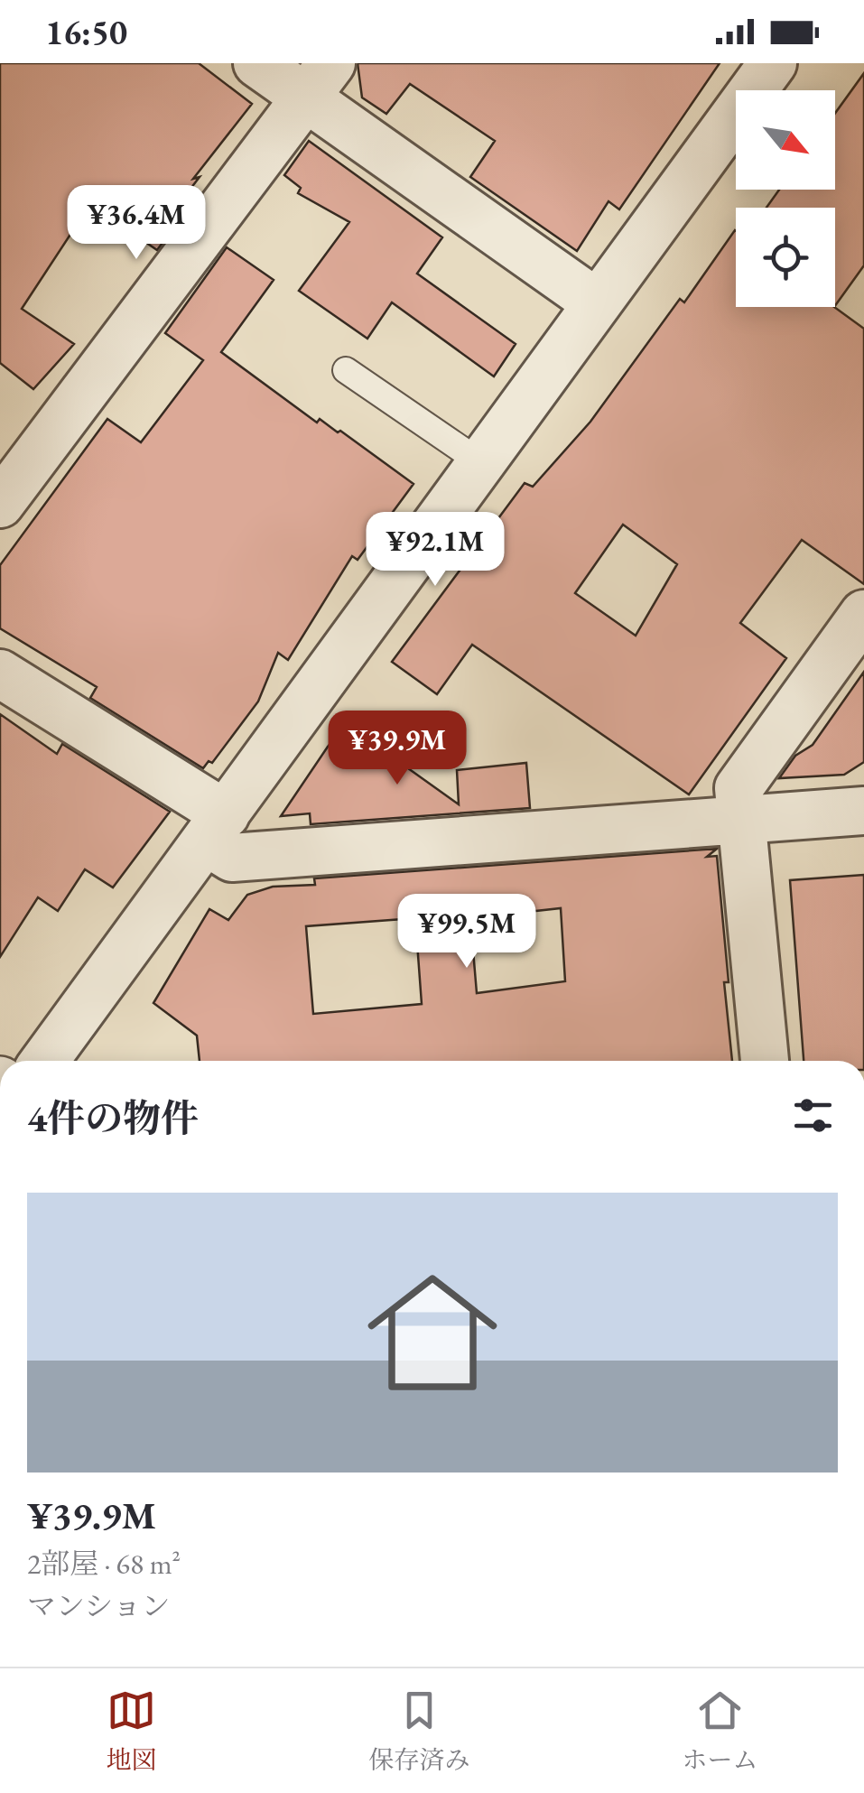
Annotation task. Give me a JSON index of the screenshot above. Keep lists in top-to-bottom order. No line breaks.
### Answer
{"north":"bottom right","page":{"status":"16:50","price":["¥36.4M","¥92.1M","¥39.9M","¥99.5M"],"heading":"4件の物件","list":[{"name":"¥39.9M","note":"2部屋 · 68 m² · マンション"}],"tabs":["地図","保存済み","ホーム"]}}
